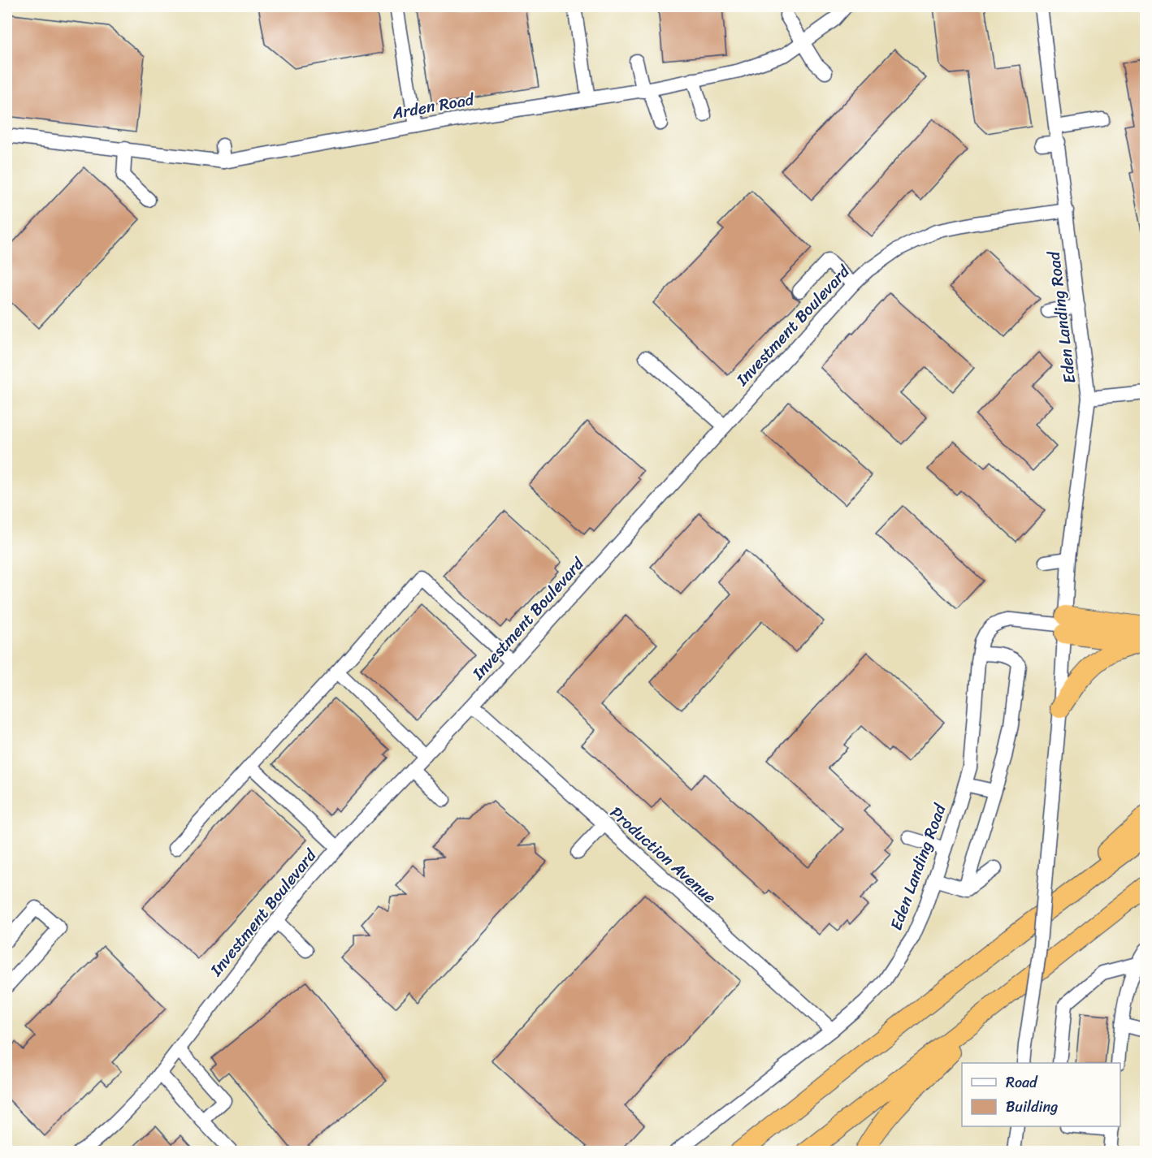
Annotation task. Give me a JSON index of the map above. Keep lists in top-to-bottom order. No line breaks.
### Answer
{"streets":{"street":["Arden Road","Eden Landing Road","Investment Boulevard","Production Avenue"]},"crossings":[["Eden Landing Road","Investment Boulevard"],["Eden Landing Road","Production Avenue"],["Investment Boulevard","Production Avenue"]],"legend":["Road","Building"]}
